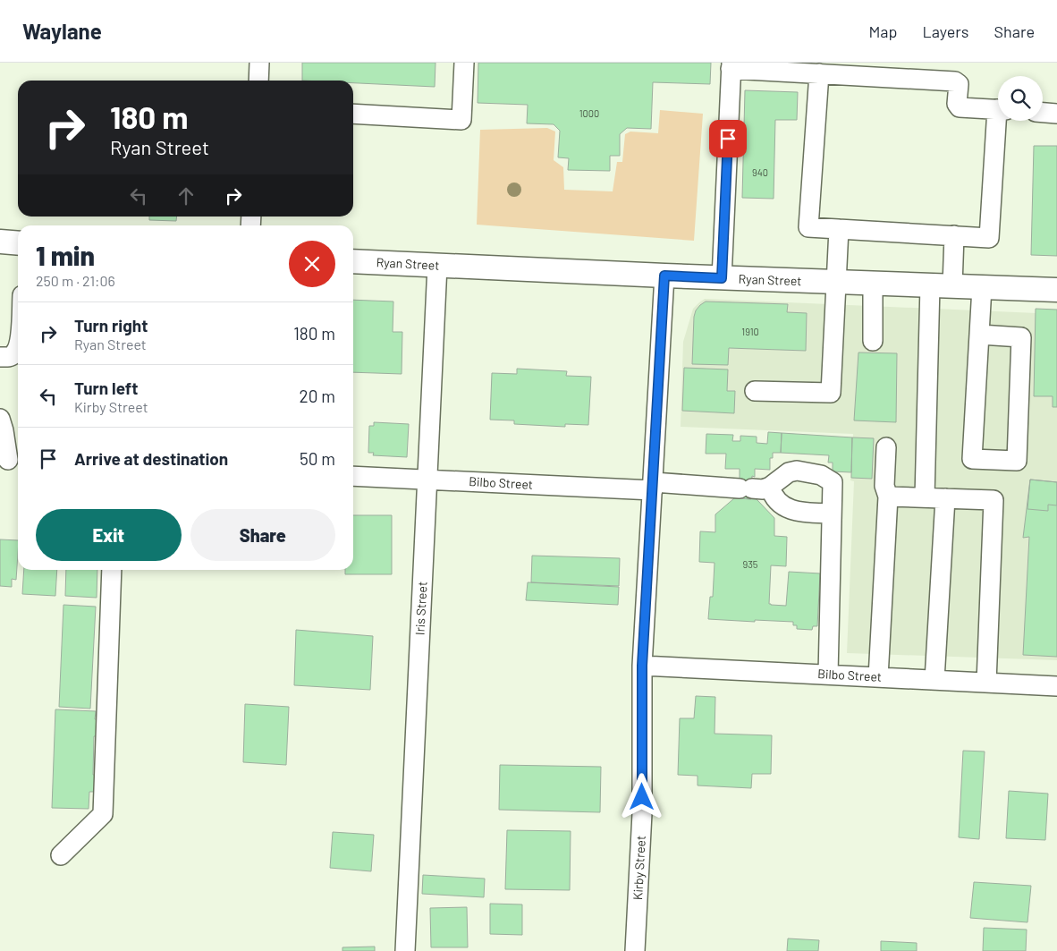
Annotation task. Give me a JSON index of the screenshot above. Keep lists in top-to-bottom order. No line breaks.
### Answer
{"streets":{"main road":["Ryan Street"],"street":["Bilbo Street","Iris Street","Kirby Street"]},"crossings":[["Ryan Street","Iris Street"],["Ryan Street","Kirby Street"],["Bilbo Street","Iris Street"],["Bilbo Street","Kirby Street"]],"house_numbers":["1000","940","1910","935"],"page":{"header":"Waylane","nav":["Map","Layers","Share"],"turn":["180 m","Ryan Street"],"heading":["1 min","250 m · 21:06"],"list":[{"name":"Turn right","note":"Ryan Street","value":"180 m"},{"name":"Turn left","note":"Kirby Street","value":"20 m"},{"name":"Arrive at destination","value":"50 m"}],"buttons":["Exit","Share"]}}
